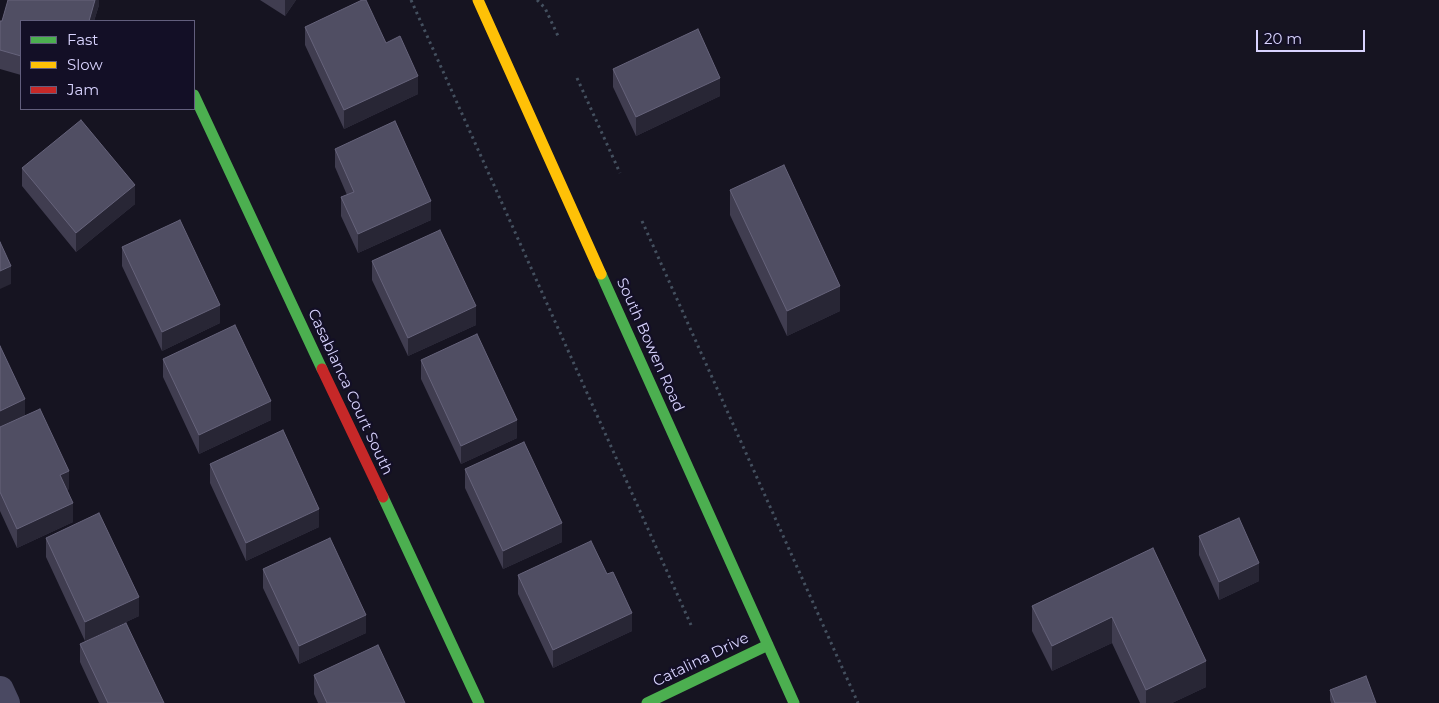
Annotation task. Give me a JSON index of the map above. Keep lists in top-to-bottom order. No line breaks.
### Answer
{"streets":{"street":["South Bowen Road","Casablanca Court South","Catalina Drive"]},"crossings":[["South Bowen Road","Catalina Drive"]],"legend":["Fast","Slow","Jam"],"scale_bar":"20 m"}
